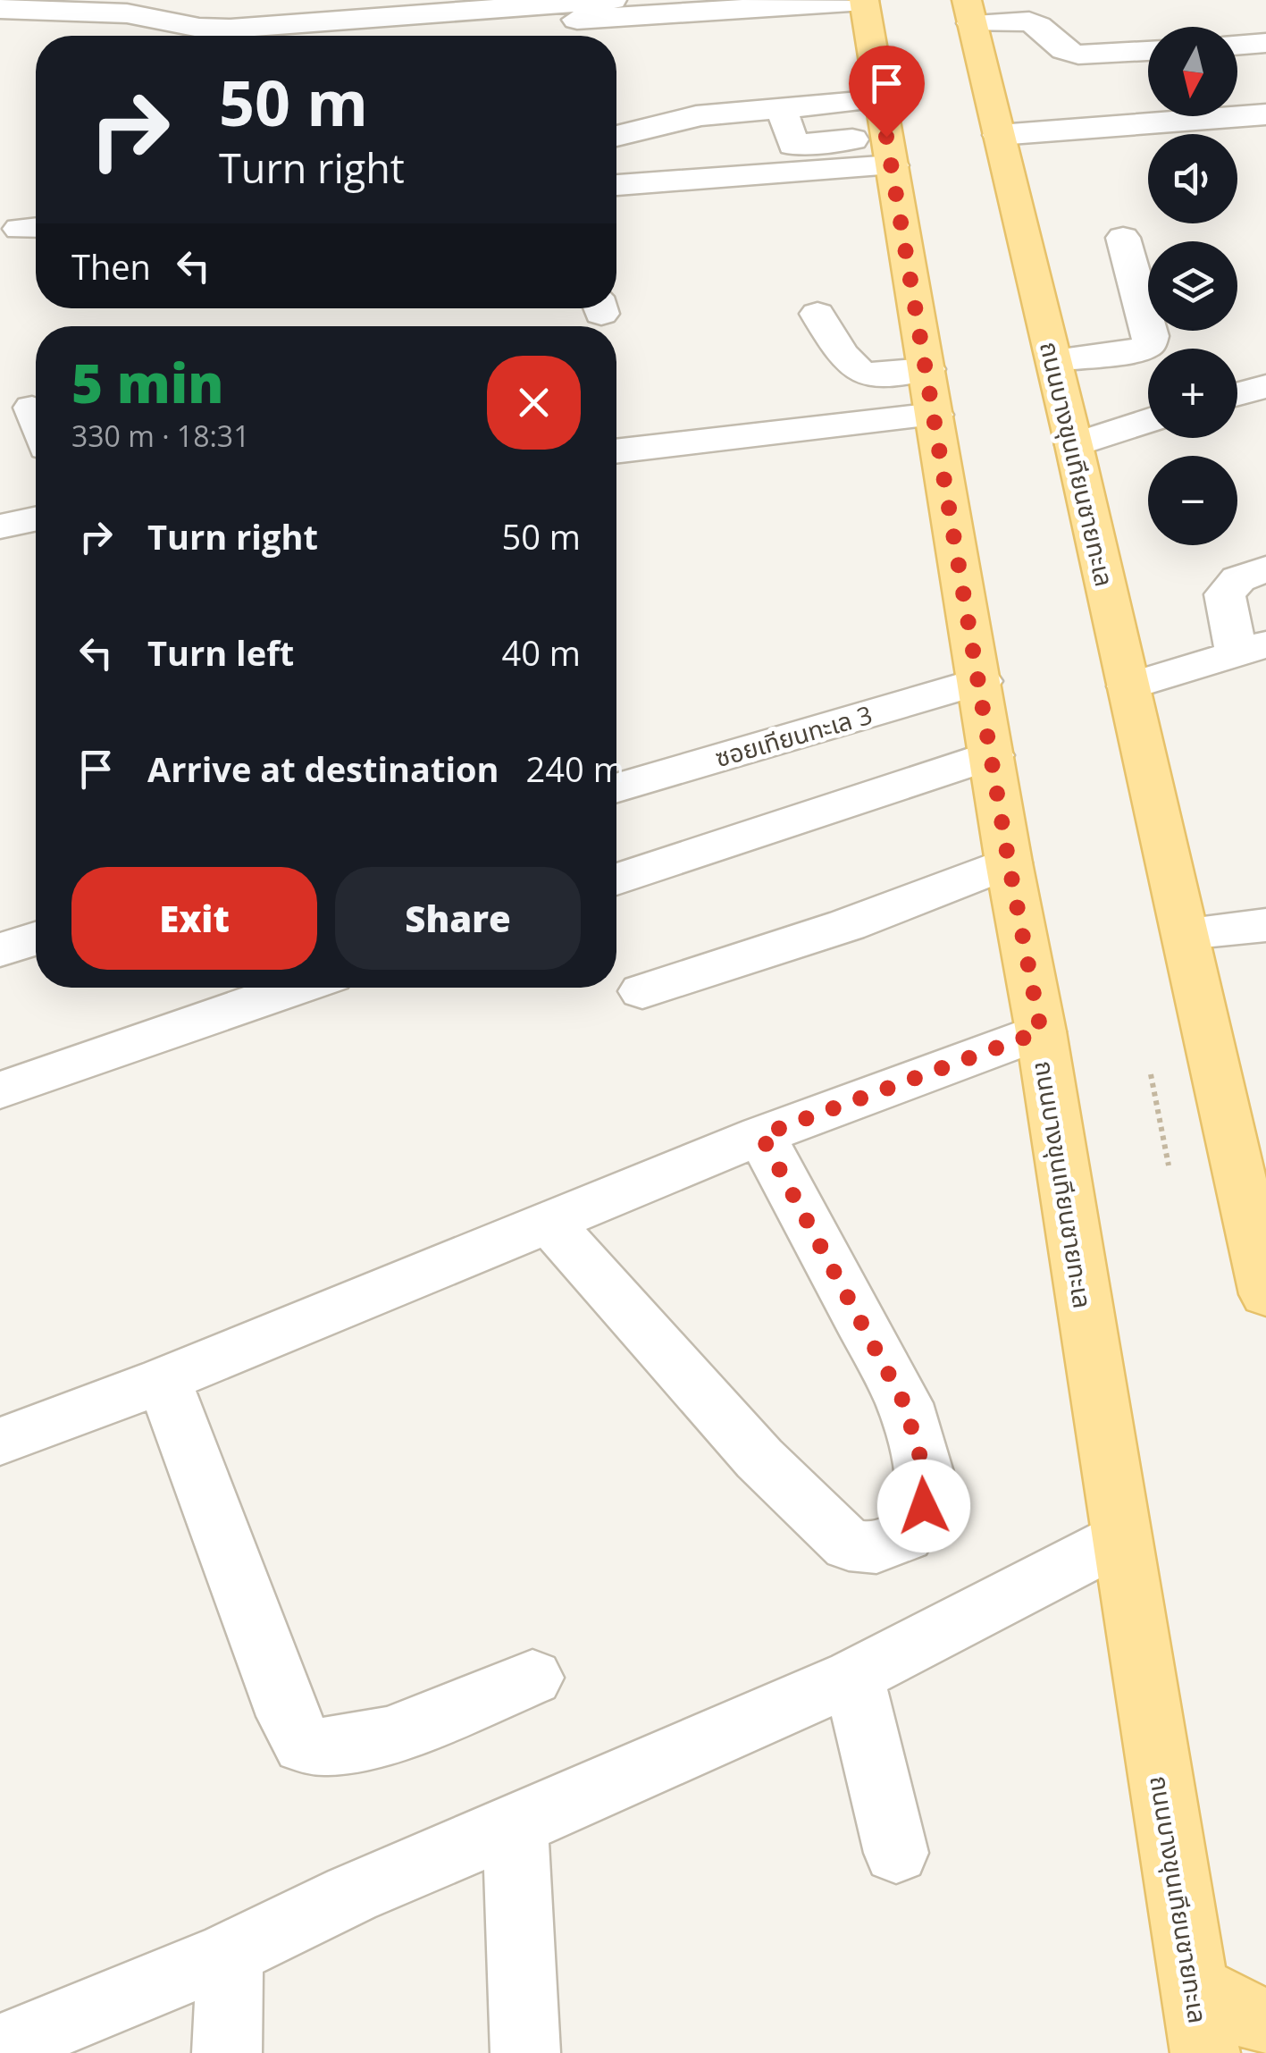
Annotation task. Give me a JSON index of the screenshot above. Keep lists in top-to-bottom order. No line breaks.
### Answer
{"streets":{"main road":["ถนนบางขุนเทียนชายทะเล"],"street":["ซอยเทียนทะเล 3"]},"crossings":[["ถนนบางขุนเทียนชายทะเล","ซอยเทียนทะเล 3"]],"north":"bottom","page":{"map_buttons":["+","−"],"turn":["50 m","Turn right"],"then":"Then","heading":["5 min","330 m · 18:31"],"list":[{"name":"Turn right","value":"50 m"},{"name":"Turn left","value":"40 m"},{"name":"Arrive at destination","value":"240 m"}],"buttons":["Exit","Share"]}}
